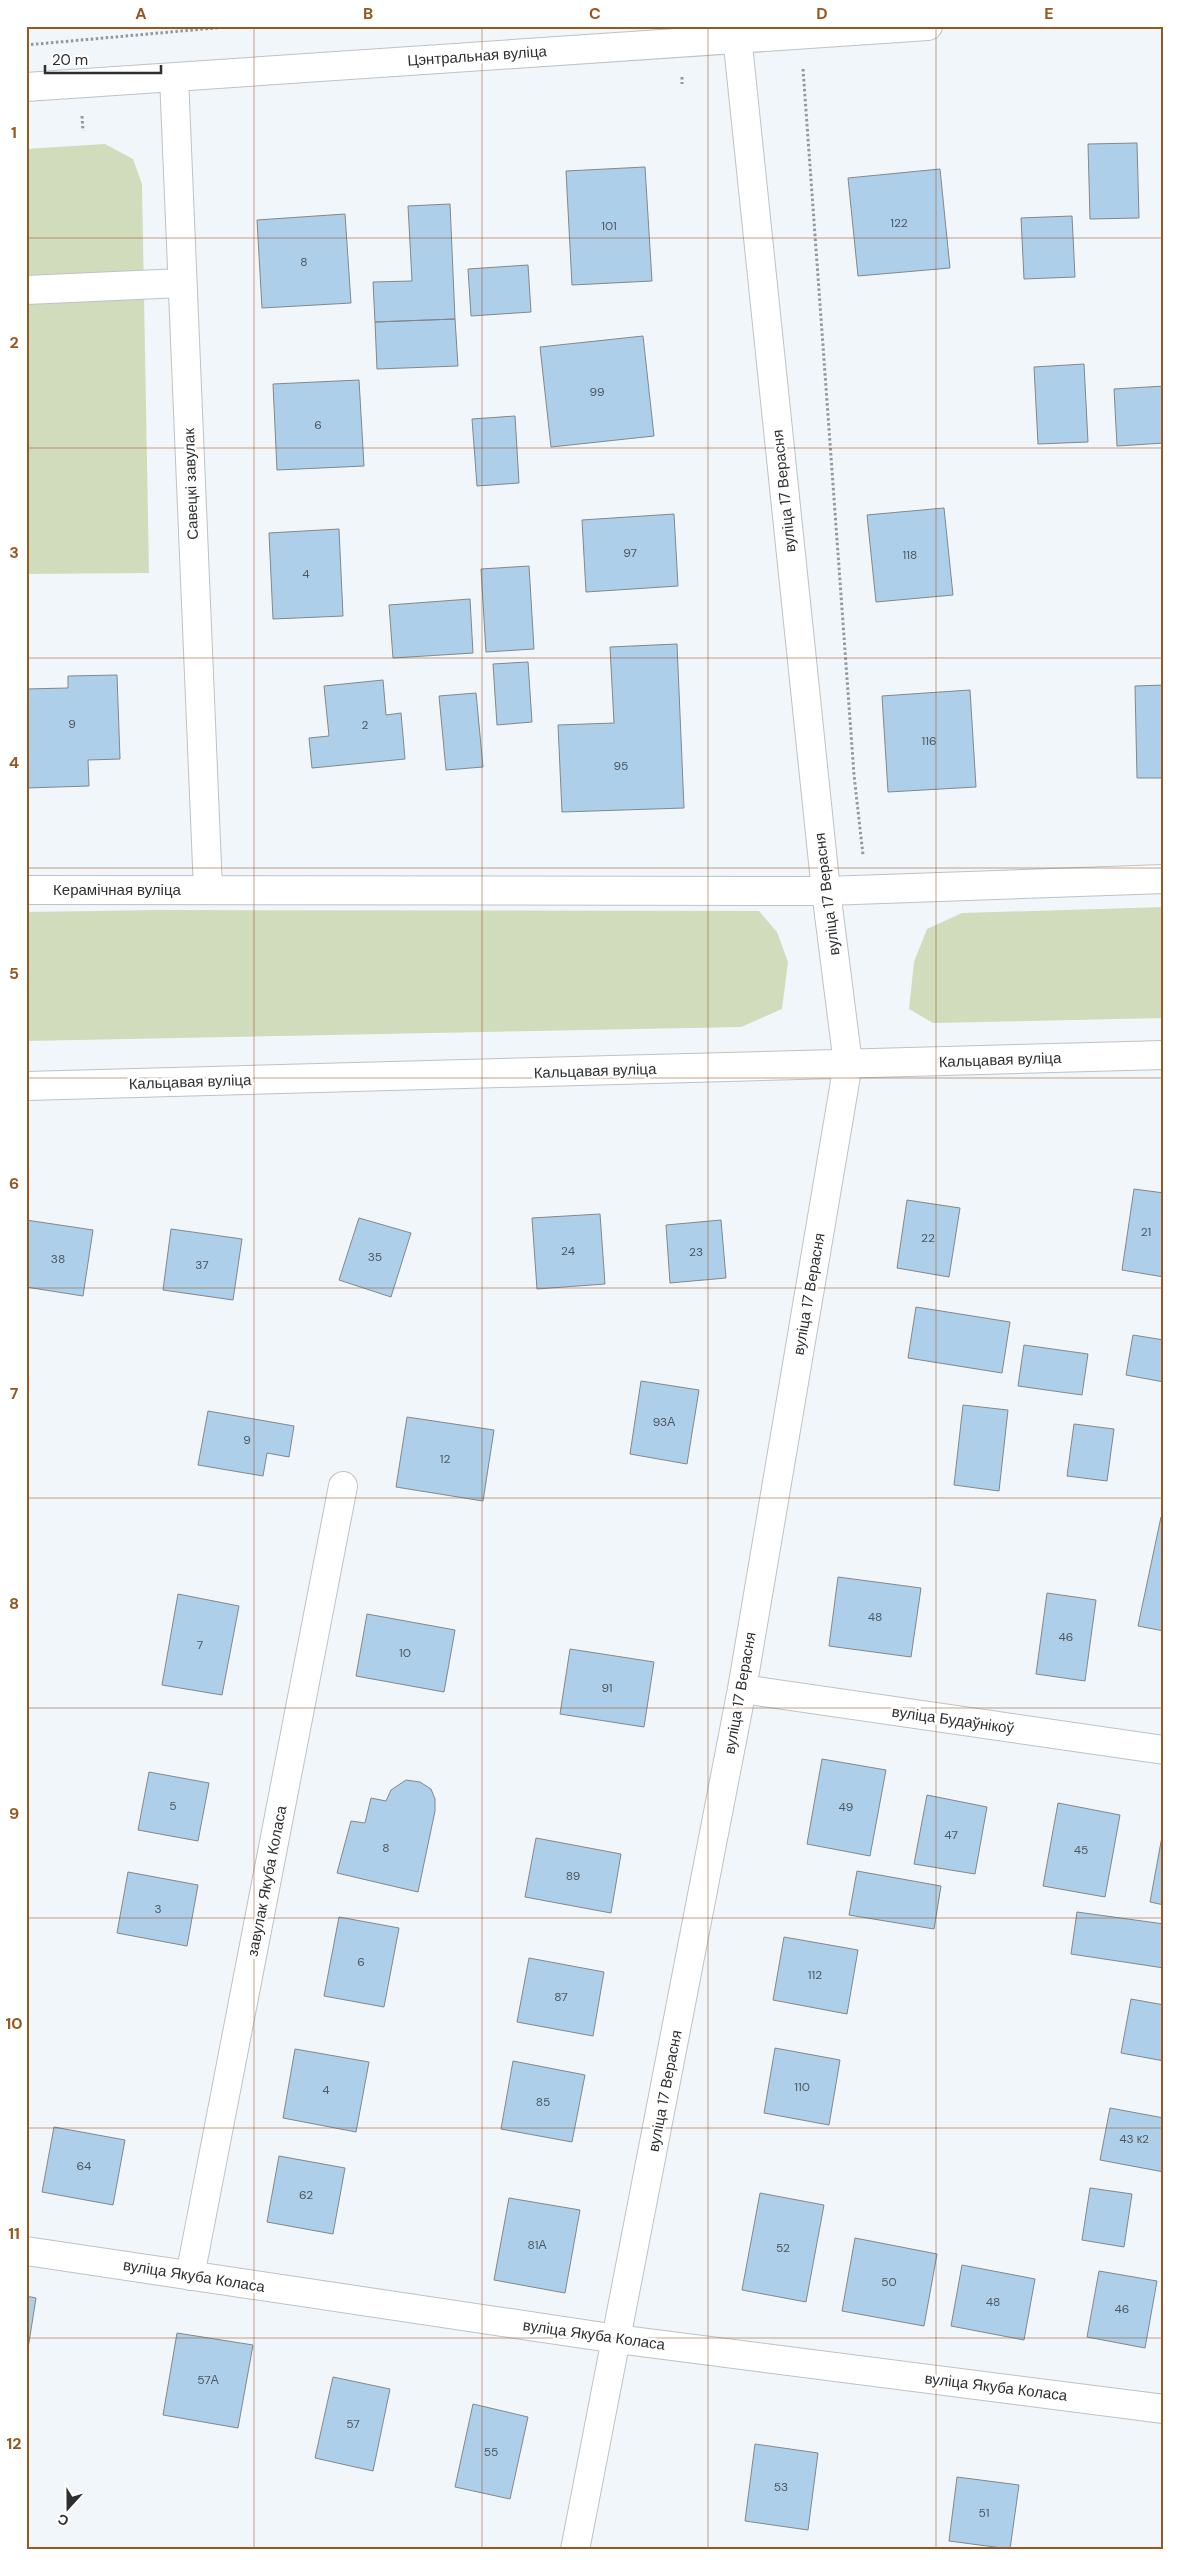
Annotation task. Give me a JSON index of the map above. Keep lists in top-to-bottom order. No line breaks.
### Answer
{"streets":{"street":["Цэнтральная вуліца","Савецкі завулак","вуліца 17 Верасня","Керамічная вуліца","Кальцавая вуліца","вуліца Будаўнікоў","завулак Якуба Коласа","вуліца Якуба Коласа"]},"crossings":[["Цэнтральная вуліца","Савецкі завулак"],["Цэнтральная вуліца","вуліца 17 Верасня"],["Савецкі завулак","Керамічная вуліца"],["вуліца 17 Верасня","Керамічная вуліца"],["вуліца 17 Верасня","Кальцавая вуліца"],["вуліца 17 Верасня","вуліца Будаўнікоў"],["вуліца 17 Верасня","вуліца Якуба Коласа"],["завулак Якуба Коласа","вуліца Якуба Коласа"]],"house_numbers":["122","101","8","99","6","97","118","4","9","2","116","95","21","22","24","23","35","38","37","93А","9","12","48","46","7","10","91","5","49","47","8","45","89","3","6","112","87","110","4","85","43 к2","64","62","81А","52","50","48","46","57А","57","55","53","51"],"scale_bar":"20 m","north":"bottom","grid":{"columns":["A","B","C","D","E"],"rows":["1","2","3","4","5","6","7","8","9","10","11","12"]}}
